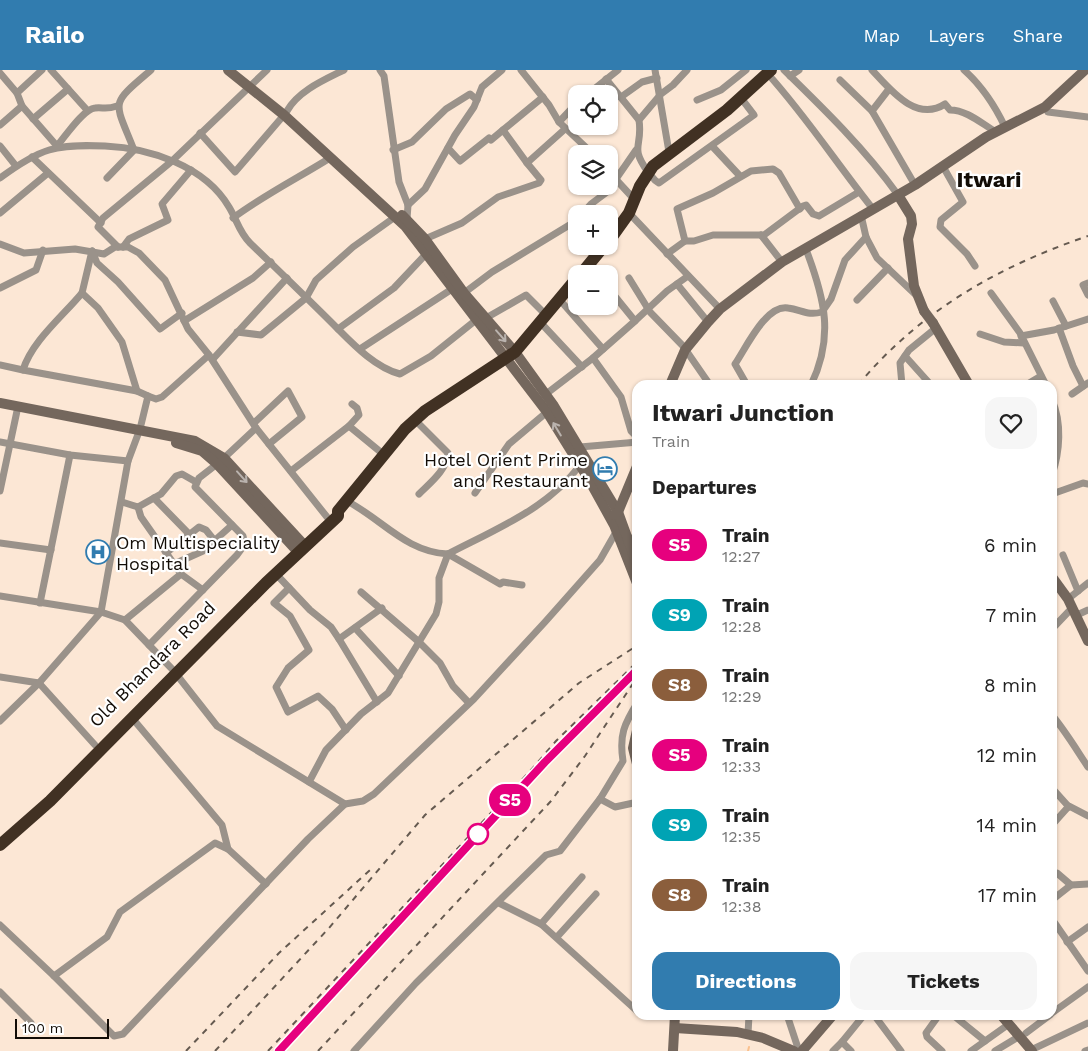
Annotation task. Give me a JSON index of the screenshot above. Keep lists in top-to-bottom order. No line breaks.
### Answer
{"streets":{"highway":["Old Bhandara Road"]},"districts":["Itwari"],"places":{"hotel":["Hotel Orient Prime and Restaurant"],"hospital":["Om Multispeciality Hospital"]},"scale_bar":"100 m","page":{"header":"Railo","nav":["Map","Layers","Share"],"on_map":"S5","map_buttons":["+","−"],"heading":[["Itwari Junction","Train"],"Departures"],"list":[{"mark":"S5","name":"Train","note":"12:27","value":"6 min"},{"mark":"S9","name":"Train","note":"12:28","value":"7 min"},{"mark":"S8","name":"Train","note":"12:29","value":"8 min"},{"mark":"S5","name":"Train","note":"12:33","value":"12 min"},{"mark":"S9","name":"Train","note":"12:35","value":"14 min"},{"mark":"S8","name":"Train","note":"12:38","value":"17 min"}],"buttons":["Directions","Tickets"],"scale":"100 m"}}
